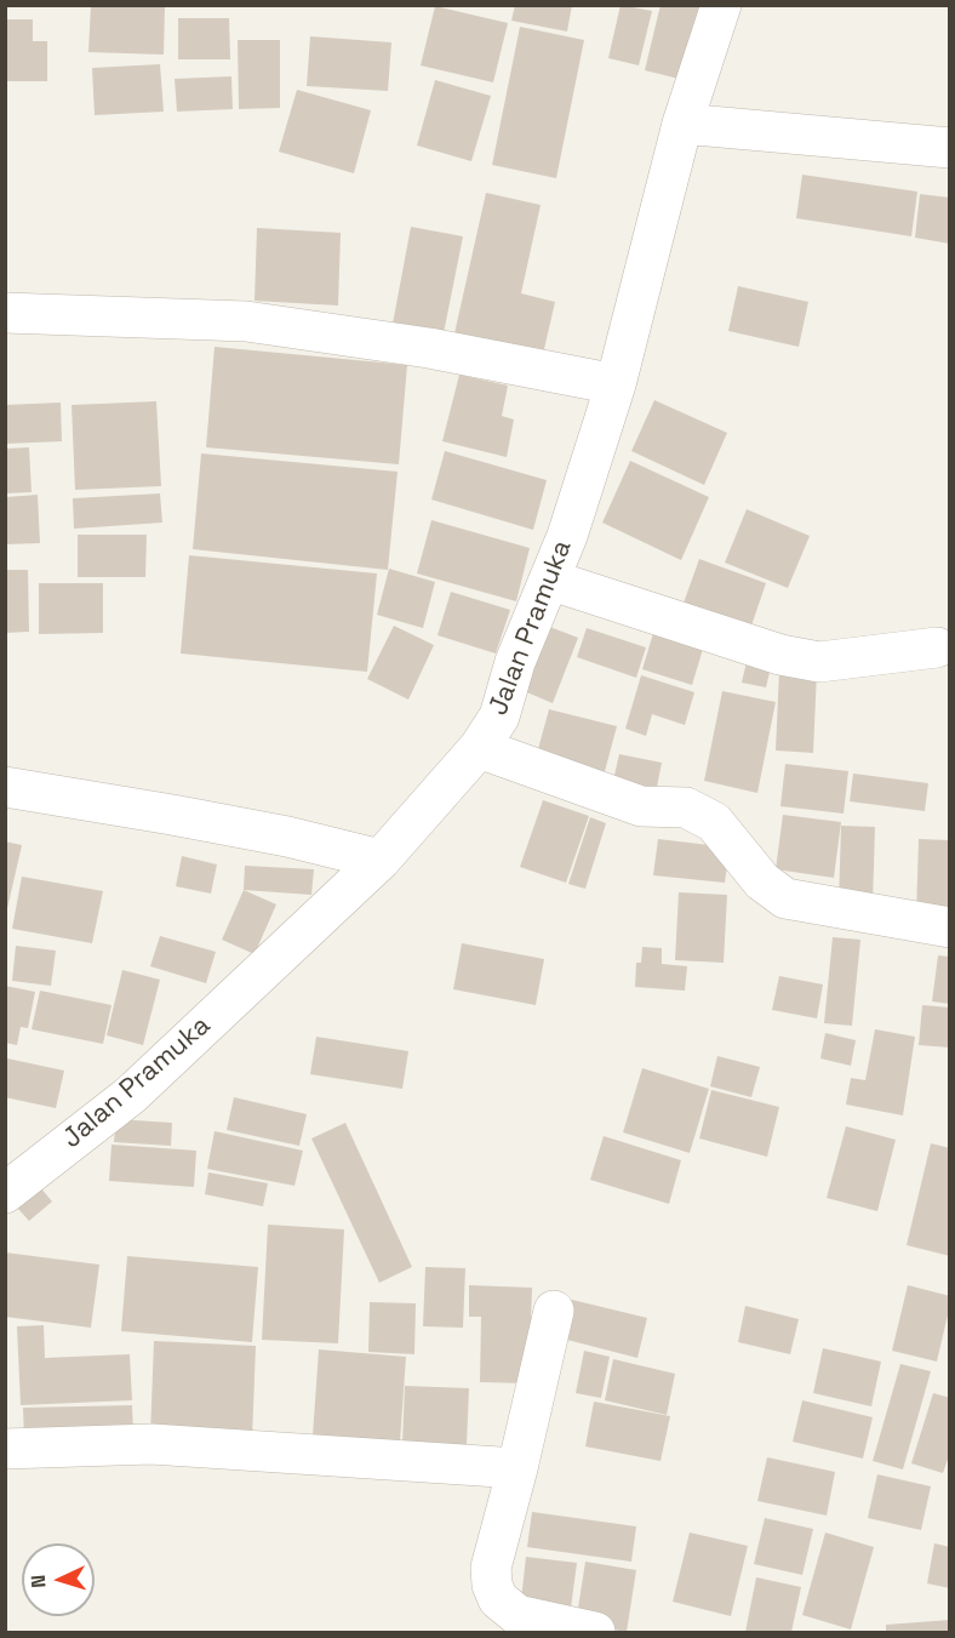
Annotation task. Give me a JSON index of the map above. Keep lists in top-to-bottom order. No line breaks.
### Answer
{"streets":{"street":["Jalan Pramuka"]},"north":"left"}
